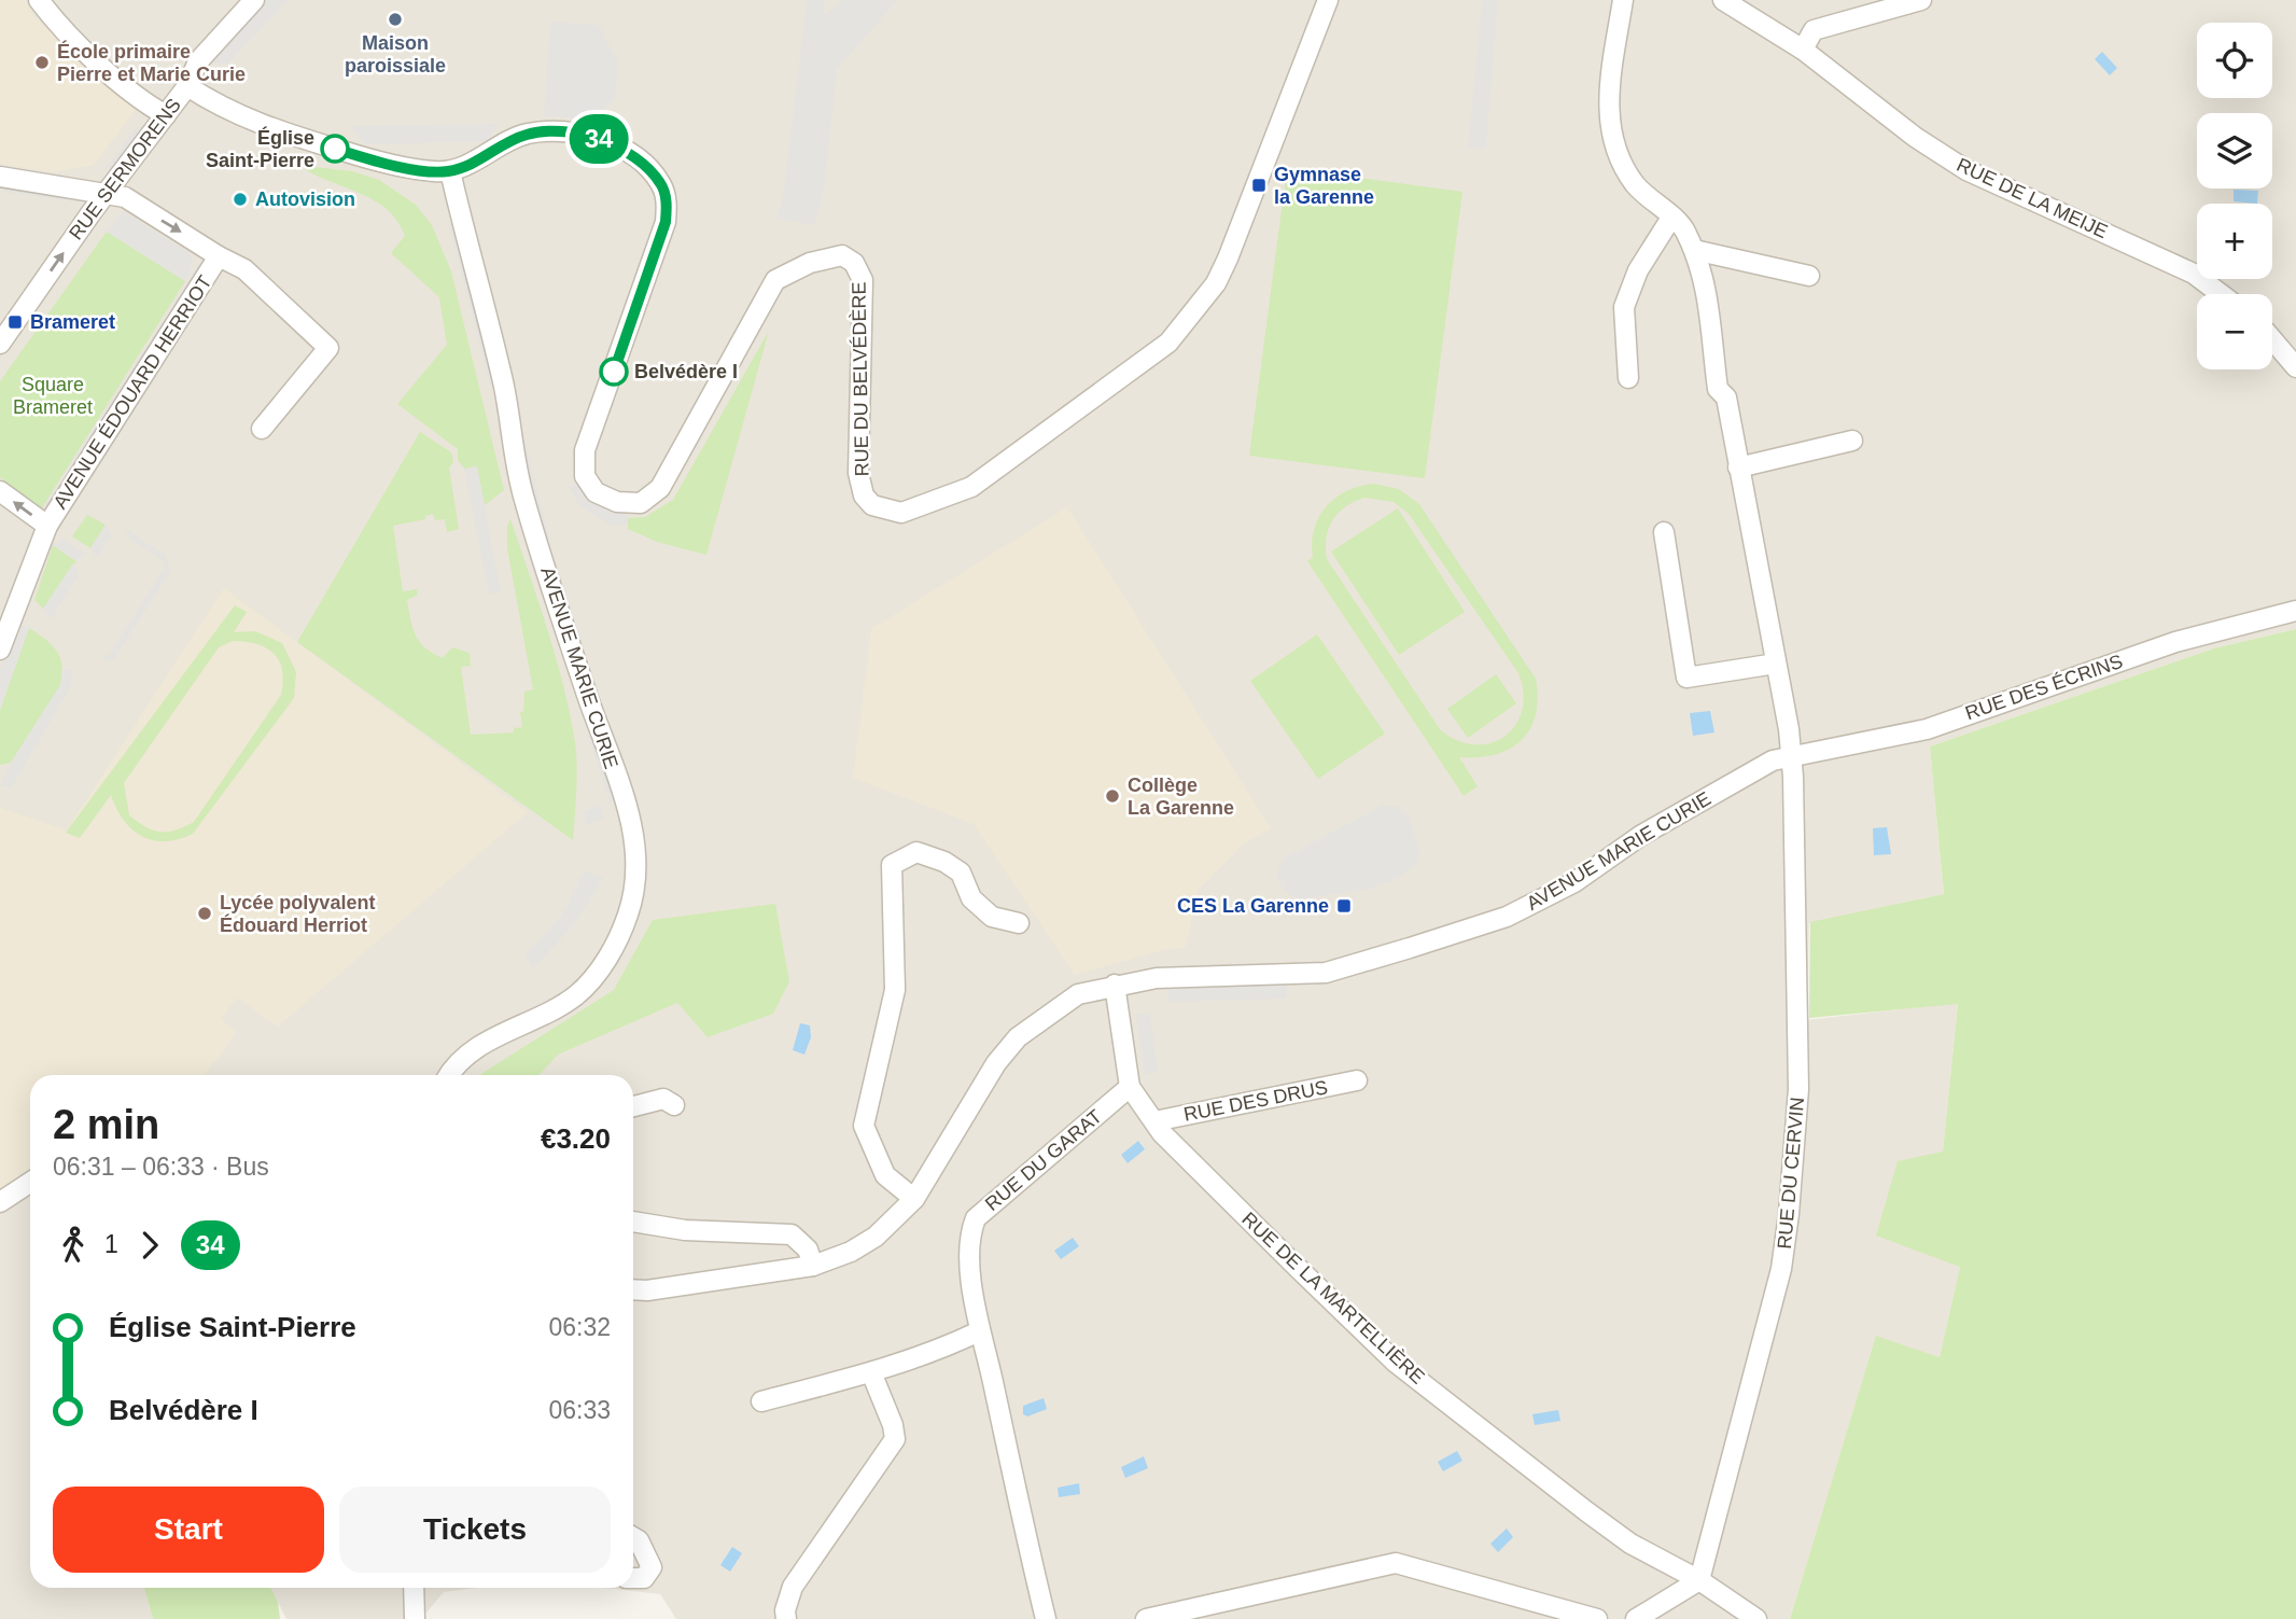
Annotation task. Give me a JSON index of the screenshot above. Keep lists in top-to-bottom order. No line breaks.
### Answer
{"streets":{"street":["RUE SERMORENS","RUE DE LA MEIJE","RUE DU BELVÉDÈRE","AVENUE ÉDOUARD HERRIOT","AVENUE MARIE CURIE","RUE DES ÉCRINS","RUE DES DRUS","RUE DU GARAT","RUE DU CERVIN","RUE DE LA MARTELLIÈRE"]},"crossings":[["RUE SERMORENS","RUE DU BELVÉDÈRE"],["RUE SERMORENS","AVENUE ÉDOUARD HERRIOT"],["RUE DU BELVÉDÈRE","AVENUE MARIE CURIE"],["AVENUE MARIE CURIE","RUE DES ÉCRINS"],["AVENUE MARIE CURIE","RUE DU CERVIN"],["AVENUE MARIE CURIE","RUE DE LA MARTELLIÈRE"],["RUE DES ÉCRINS","RUE DU CERVIN"],["RUE DES DRUS","RUE DE LA MARTELLIÈRE"],["RUE DU GARAT","RUE DE LA MARTELLIÈRE"],["RUE DU CERVIN","RUE DE LA MARTELLIÈRE"]],"one_way":["RUE SERMORENS"],"parks":["Square Brameret"],"places":{"other":["Maison paroissiale","École primaire Pierre et Marie Curie","Église Saint-Pierre","Autovision","Belvédère I","Collège La Garenne","Lycée polyvalent Édouard Herriot"],"transit":["Gymnase la Garenne","Brameret","CES La Garenne"]},"lines":["bus line 34"],"page":{"on_map":"34","map_buttons":["+","−"],"heading":["2 min","06:31 – 06:33 · Bus","€3.20"],"legs":["1","34"],"list":[{"name":"Église Saint-Pierre","value":"06:32"},{"name":"Belvédère I","value":"06:33"}],"buttons":["Start","Tickets"]}}
